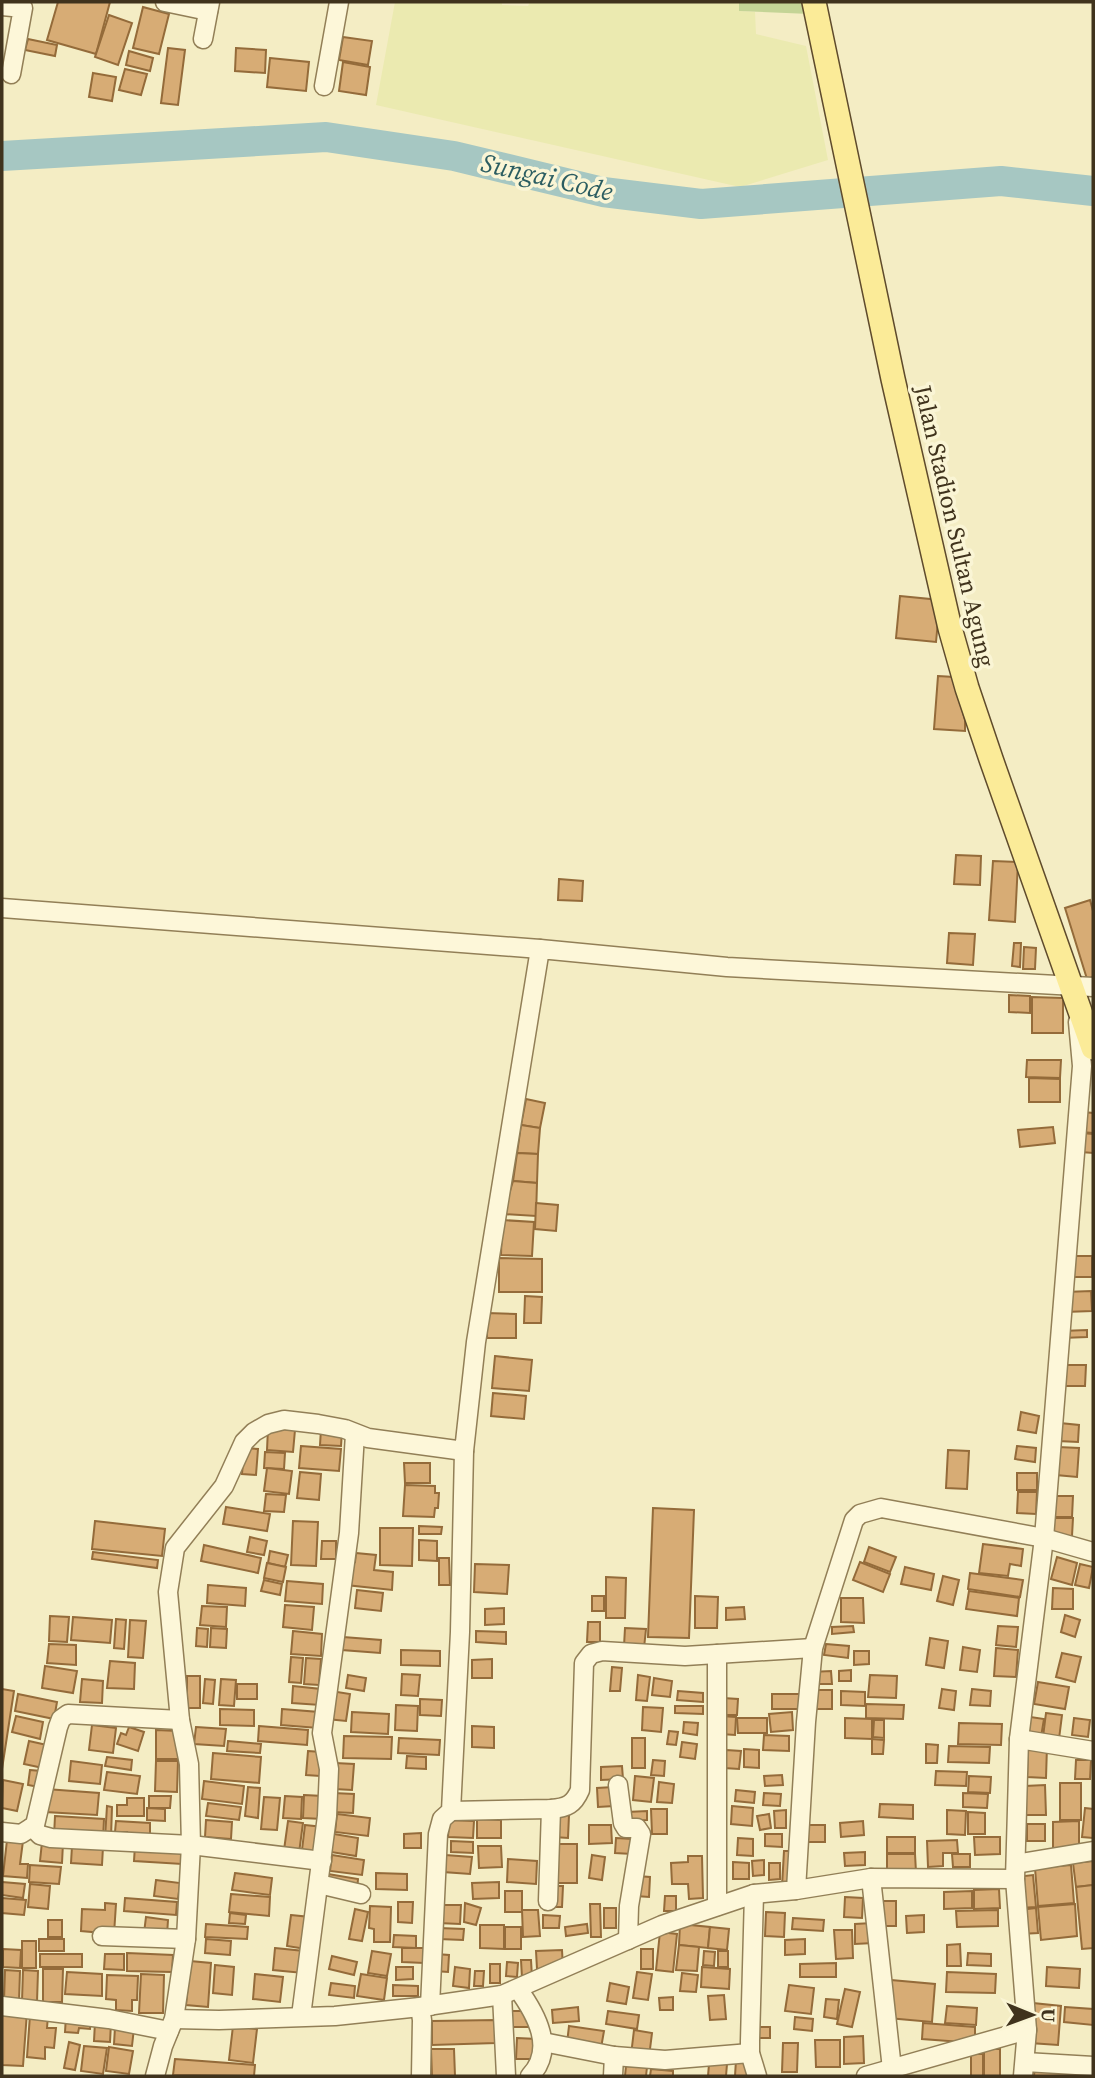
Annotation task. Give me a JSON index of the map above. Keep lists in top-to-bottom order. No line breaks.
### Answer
{"streets":{"main road":["Jalan Stadion Sultan Agung"]},"water":["Sungai Code"],"north":"right"}
